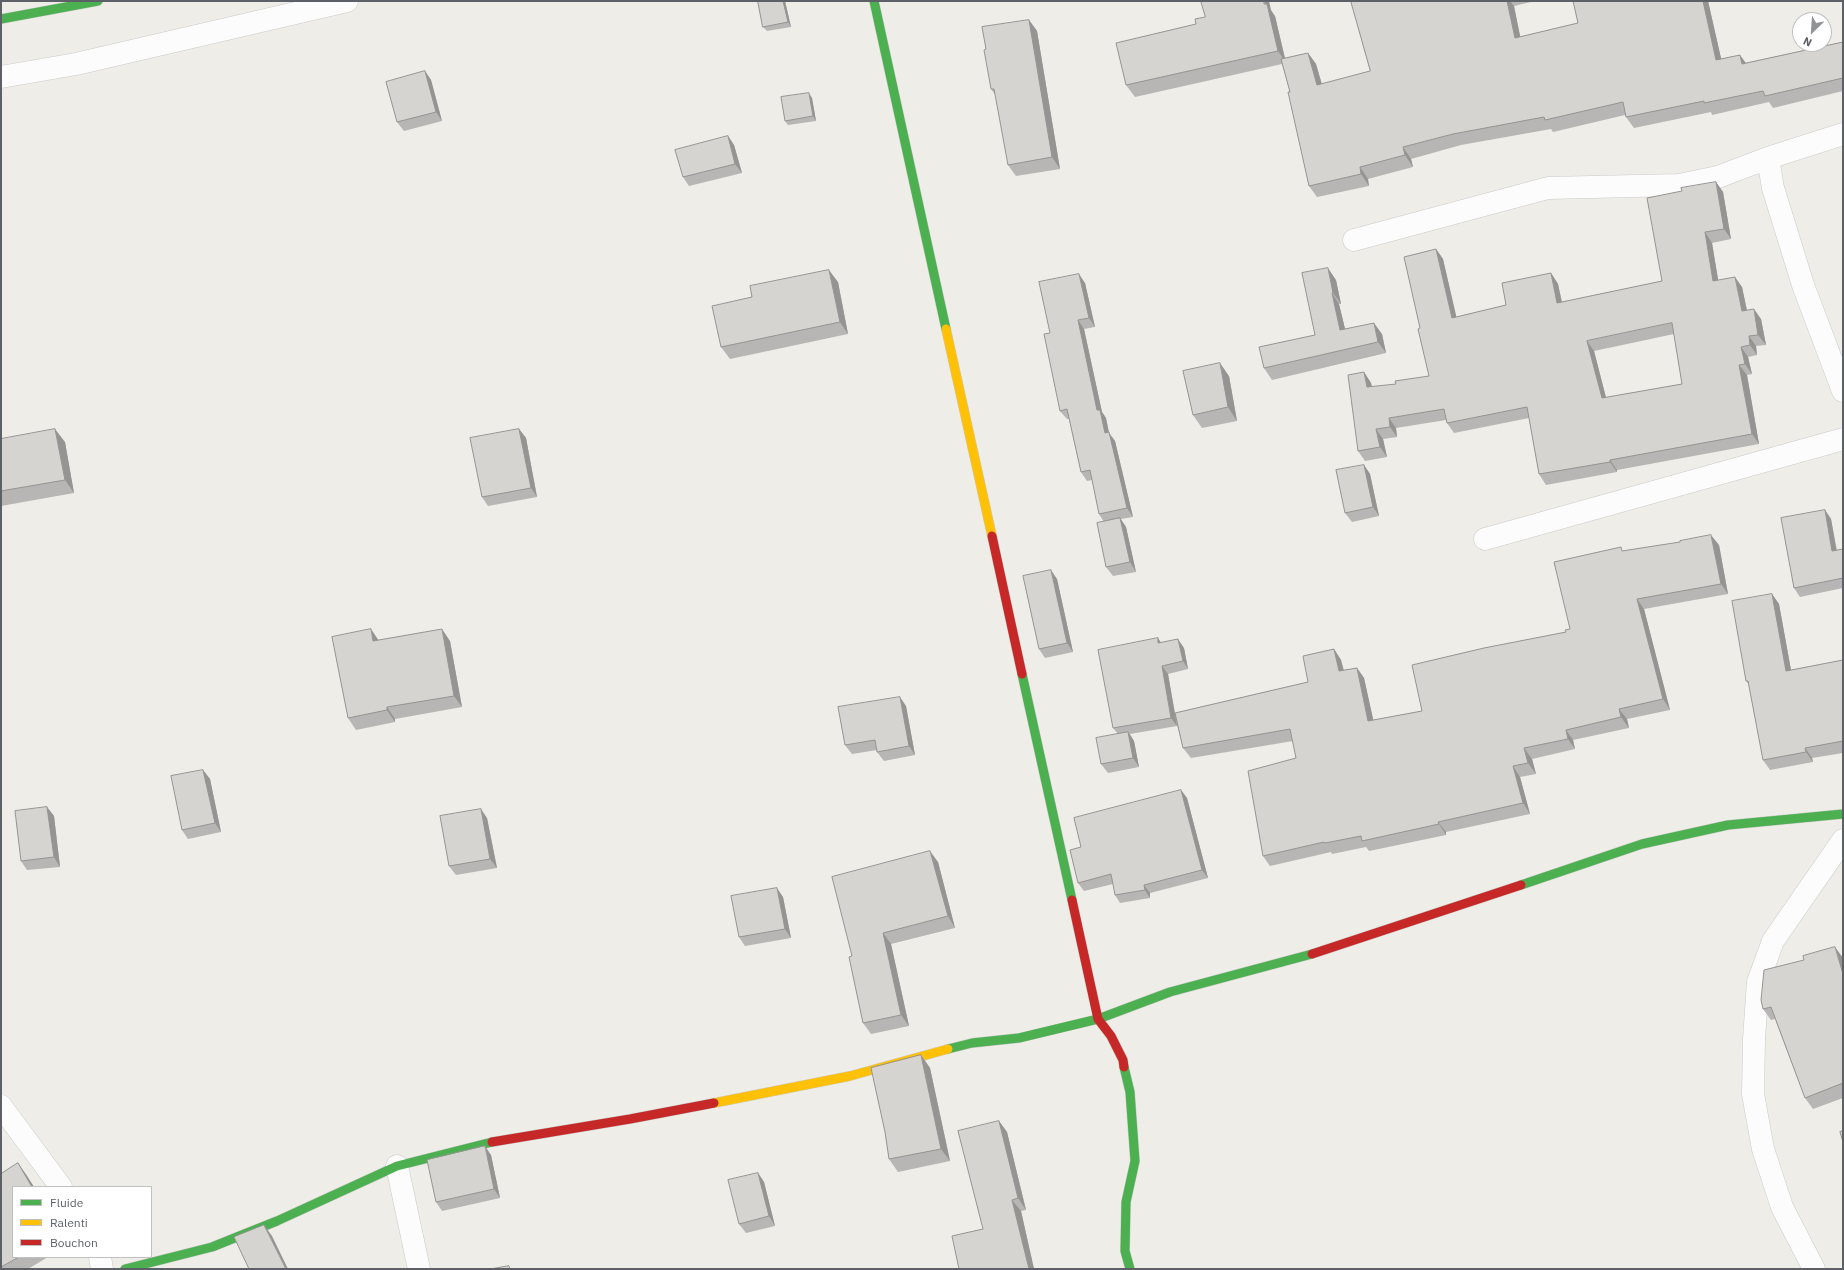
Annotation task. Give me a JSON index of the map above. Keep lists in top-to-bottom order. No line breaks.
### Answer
{"legend":["Fluide","Ralenti","Bouchon"],"north":"bottom left"}
